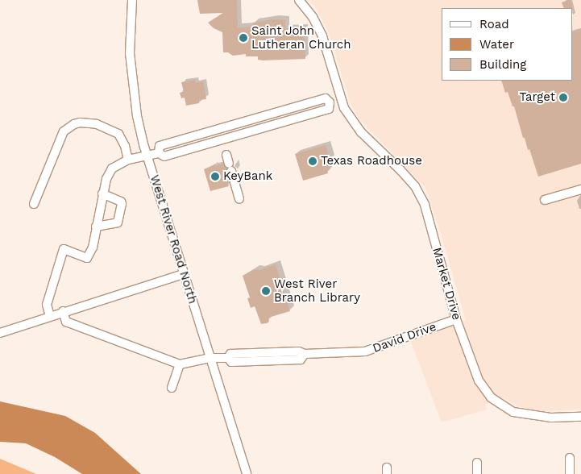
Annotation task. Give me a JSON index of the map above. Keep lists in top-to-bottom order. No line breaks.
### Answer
{"streets":{"street":["West River Road North","Market Drive","David Drive"]},"crossings":[["West River Road North","David Drive"],["Market Drive","David Drive"]],"places":["Saint John Lutheran Church","Target","Texas Roadhouse","KeyBank","West River Branch Library"],"legend":["Road","Water","Building"]}
